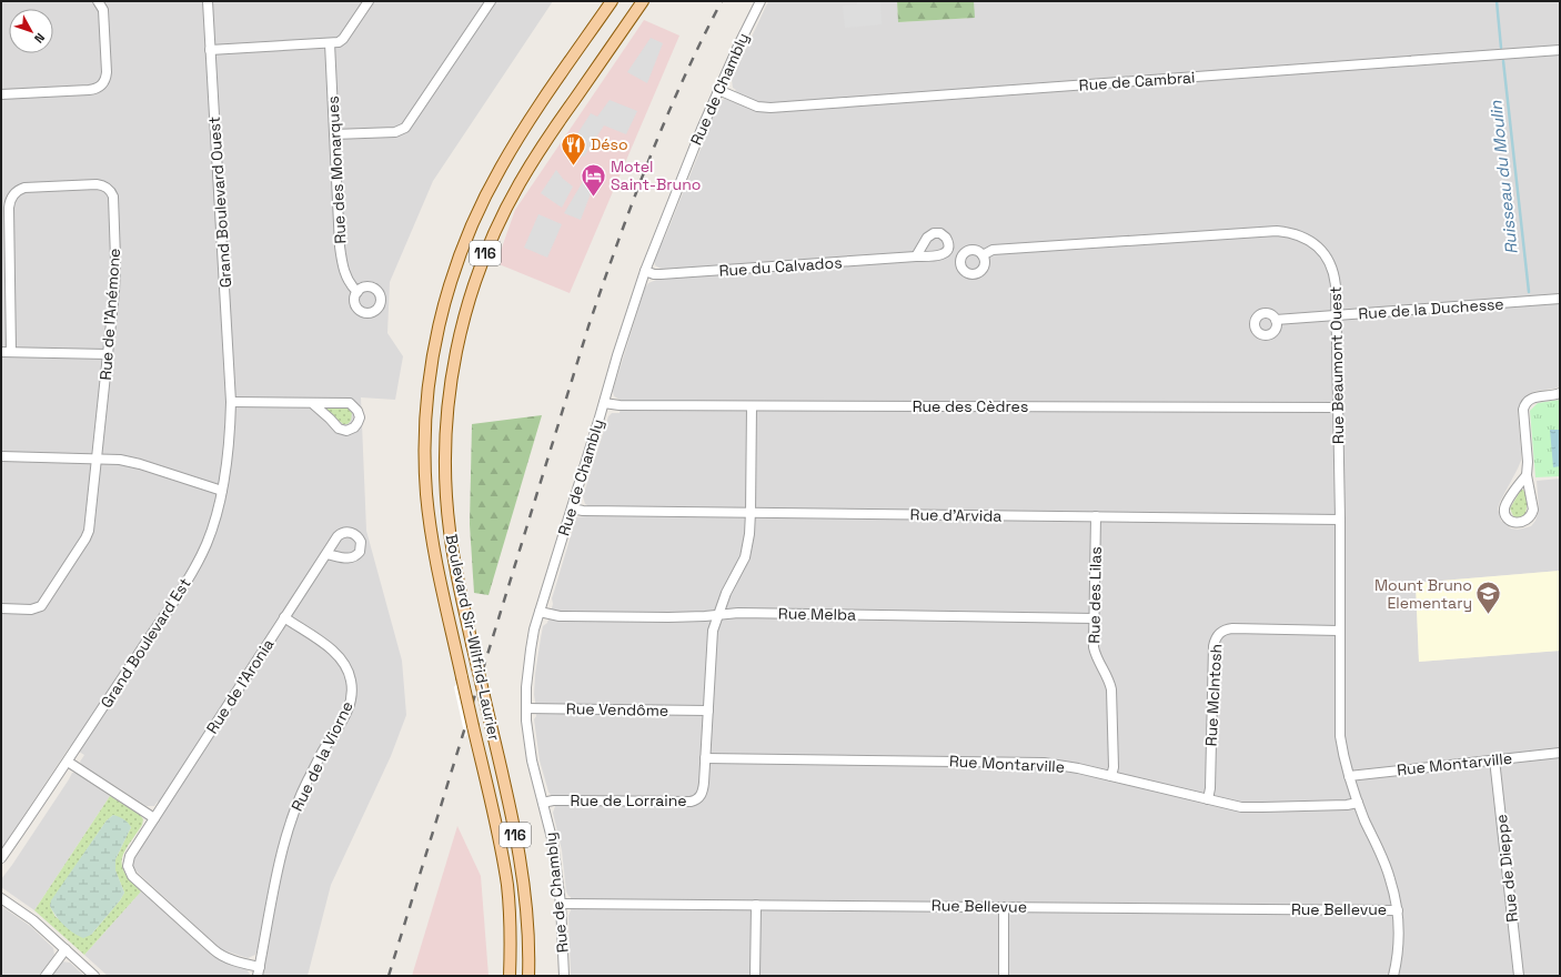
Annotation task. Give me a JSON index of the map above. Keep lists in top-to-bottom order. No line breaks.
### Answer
{"streets":{"main road":["116","Boulevard Sir-Wilfrid-Laurier"],"street":["Rue de Cambrai","Rue de Chambly","Rue des Monarques","Grand Boulevard Ouest","Rue du Calvados","Rue de la Duchesse","Rue de l'Anémone","Rue Beaumont Ouest","Rue des Cèdres","Rue d'Arvida","Rue des Lilas","Rue Melba","Grand Boulevard Est","Rue de l'Aronia","Rue McIntosh","Rue Vendôme","Rue de la Viorne","Rue Montarville","Rue de Lorraine","Rue de Dieppe","Rue Bellevue"]},"crossings":[["Rue de Cambrai","Rue de Chambly"],["Rue de Chambly","Rue du Calvados"],["Rue de Chambly","Rue des Cèdres"],["Rue de Chambly","Rue d'Arvida"],["Rue de Chambly","Rue Melba"],["Rue de Chambly","Rue Vendôme"],["Rue de Chambly","Rue de Lorraine"],["Rue de Chambly","Rue Bellevue"],["Grand Boulevard Ouest","Grand Boulevard Est"],["Rue de la Duchesse","Rue Beaumont Ouest"],["Rue Beaumont Ouest","Rue des Cèdres"],["Rue Beaumont Ouest","Rue d'Arvida"],["Rue Beaumont Ouest","Rue McIntosh"],["Rue Beaumont Ouest","Rue Montarville"],["Rue Beaumont Ouest","Rue Bellevue"],["Rue des Cèdres","Rue de Lorraine"],["Rue d'Arvida","Rue des Lilas"],["Rue d'Arvida","Rue de Lorraine"],["Rue des Lilas","Rue Melba"],["Rue des Lilas","Rue Montarville"],["Rue Melba","Rue de Lorraine"],["Rue de l'Aronia","Rue de la Viorne"],["Rue McIntosh","Rue Montarville"],["Rue Vendôme","Rue de Lorraine"],["Rue Montarville","Rue de Lorraine"],["Rue Montarville","Rue de Dieppe"]],"water":["Ruisseau du Moulin"],"places":{"restaurant":["Déso"],"hotel":["Motel Saint-Bruno"],"school or university":["Mount Bruno Elementary"]},"north":"bottom right"}
